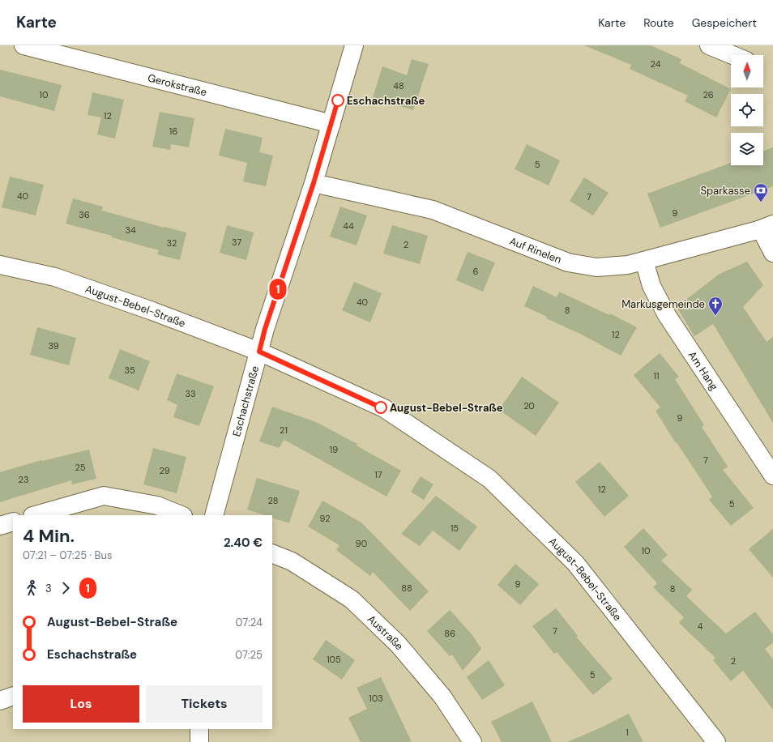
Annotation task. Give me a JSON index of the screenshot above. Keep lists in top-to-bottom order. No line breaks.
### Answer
{"streets":{"street":["Gerokstraße","Auf Rinelen","August-Bebel-Straße","Am Hang","Eschachstraße","Austraße"]},"crossings":[["Gerokstraße","Eschachstraße"],["Auf Rinelen","Am Hang"],["Auf Rinelen","Eschachstraße"],["August-Bebel-Straße","Eschachstraße"]],"places":{"other":["Eschachstraße","August-Bebel-Straße"],"bank":["Sparkasse"],"church":["Markusgemeinde"]},"lines":["bus line 1"],"house_numbers":["24","48","10","26","12","16","5","40","7","9","36","44","34","37","32","2","6","40","8","12","39","35","11","33","20","9","21","19","7","25","29","17","23","12","28","5","92","15","90","10","9","88","8","4","7","86","105","2","5","103","1"],"north":"top","page":{"header":"Karte","nav":["Karte","Route","Gespeichert"],"on_map":"1","heading":["4 Min.","07:21 – 07:25 · Bus","2.40 €"],"legs":["3","1"],"list":[{"name":"August-Bebel-Straße","value":"07:24"},{"name":"Eschachstraße","value":"07:25"}],"buttons":["Los","Tickets"]}}
